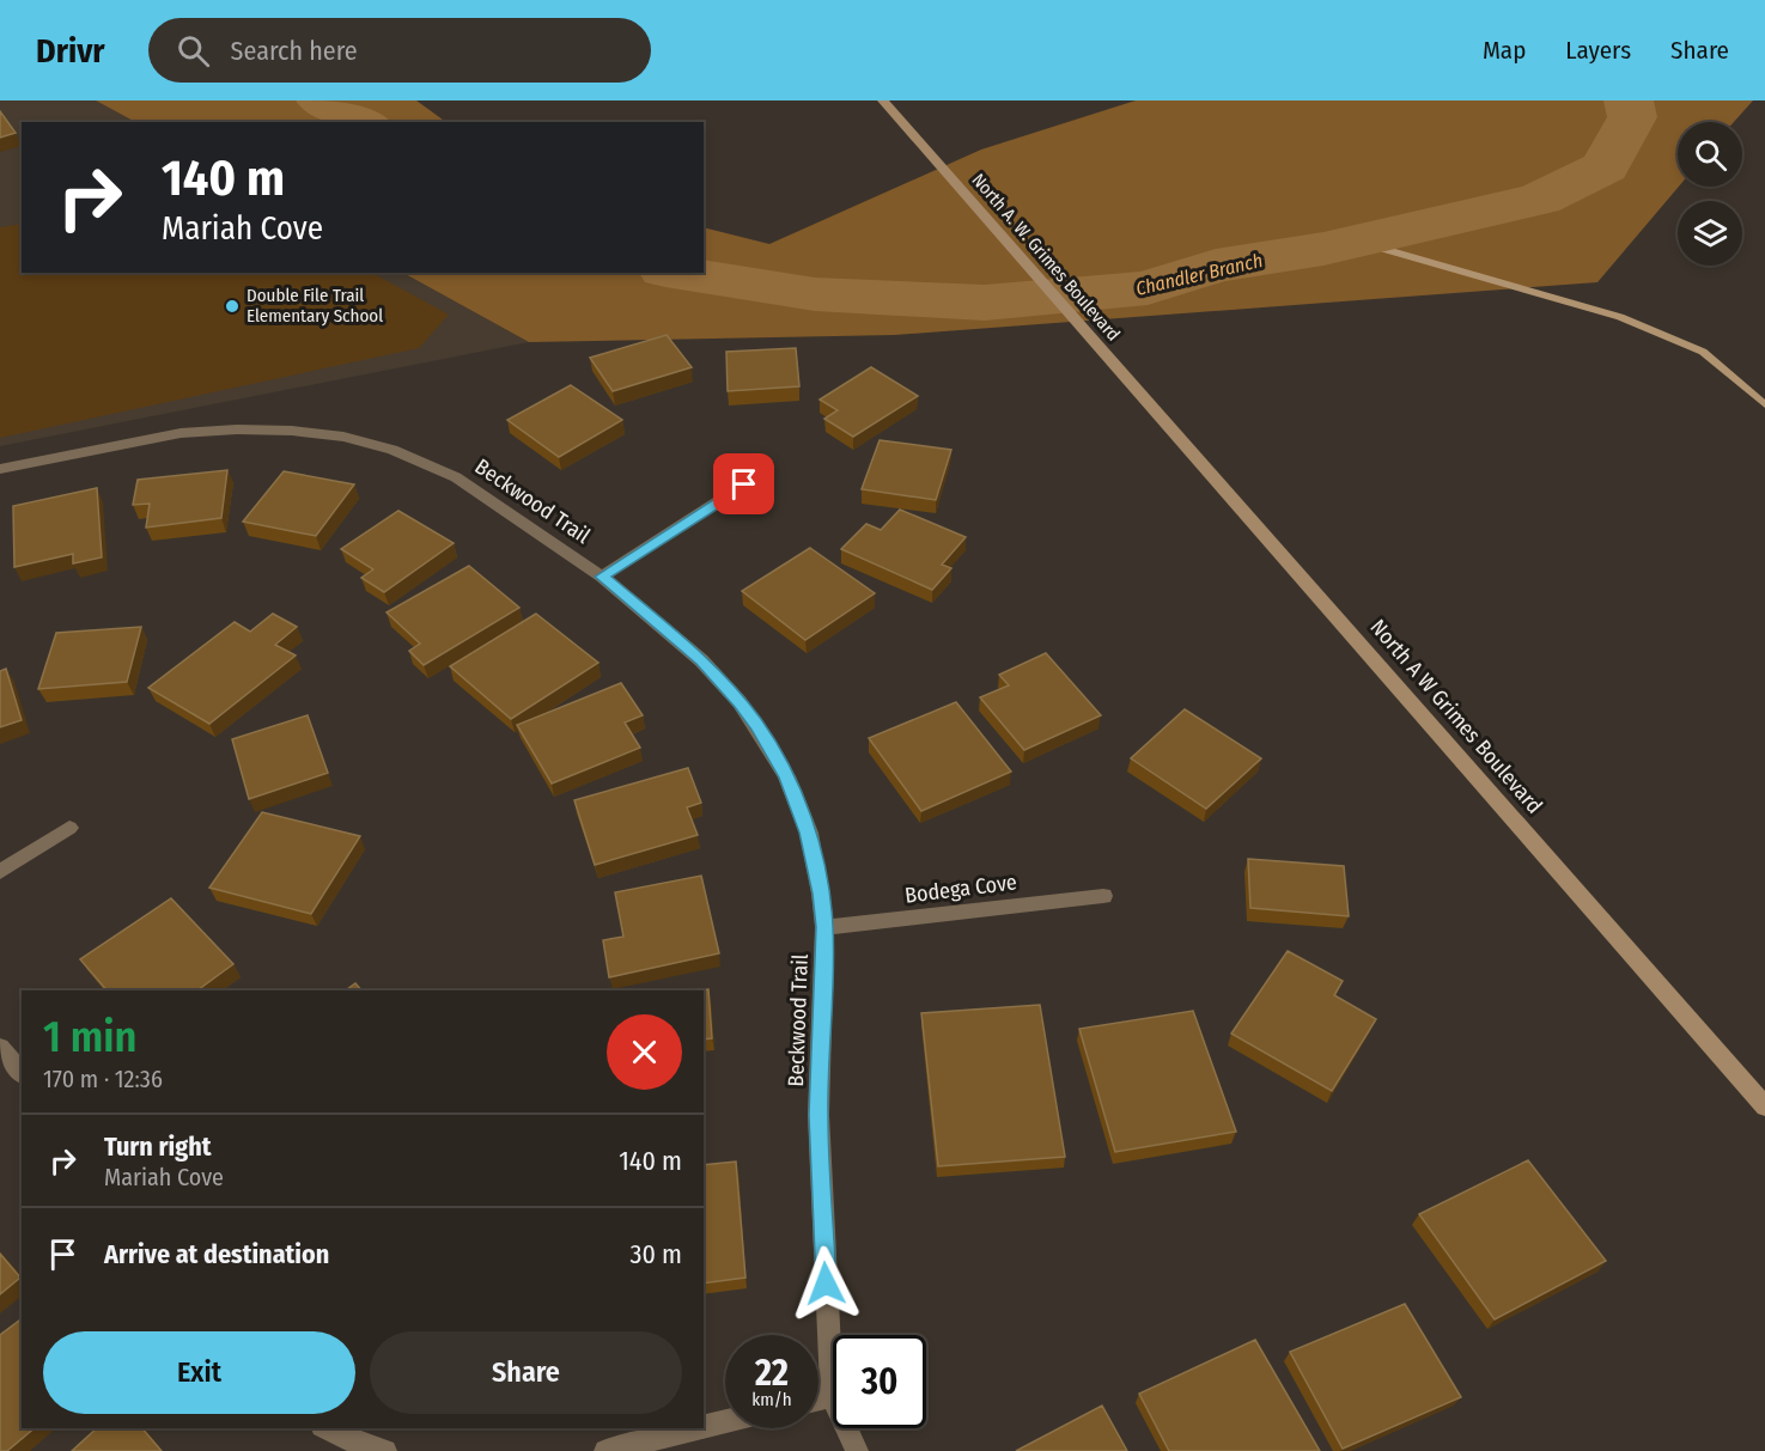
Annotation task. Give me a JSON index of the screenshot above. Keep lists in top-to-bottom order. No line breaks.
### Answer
{"streets":{"main road":["North A. W. Grimes Boulevard","North A W Grimes Boulevard"],"street":["Beckwood Trail","Bodega Cove"]},"crossings":[["North A. W. Grimes Boulevard","North A W Grimes Boulevard"],["Beckwood Trail","Bodega Cove"]],"water":["Chandler Branch"],"places":["Double File Trail Elementary School"],"page":{"header":"Drivr","search":"Search here","nav":["Map","Layers","Share"],"turn":["140 m","Mariah Cove"],"heading":["1 min","170 m · 12:36"],"list":[{"name":"Turn right","note":"Mariah Cove","value":"140 m"},{"name":"Arrive at destination","value":"30 m"}],"buttons":["Exit","Share"],"speed":"22 km/h","limit":"30"}}
